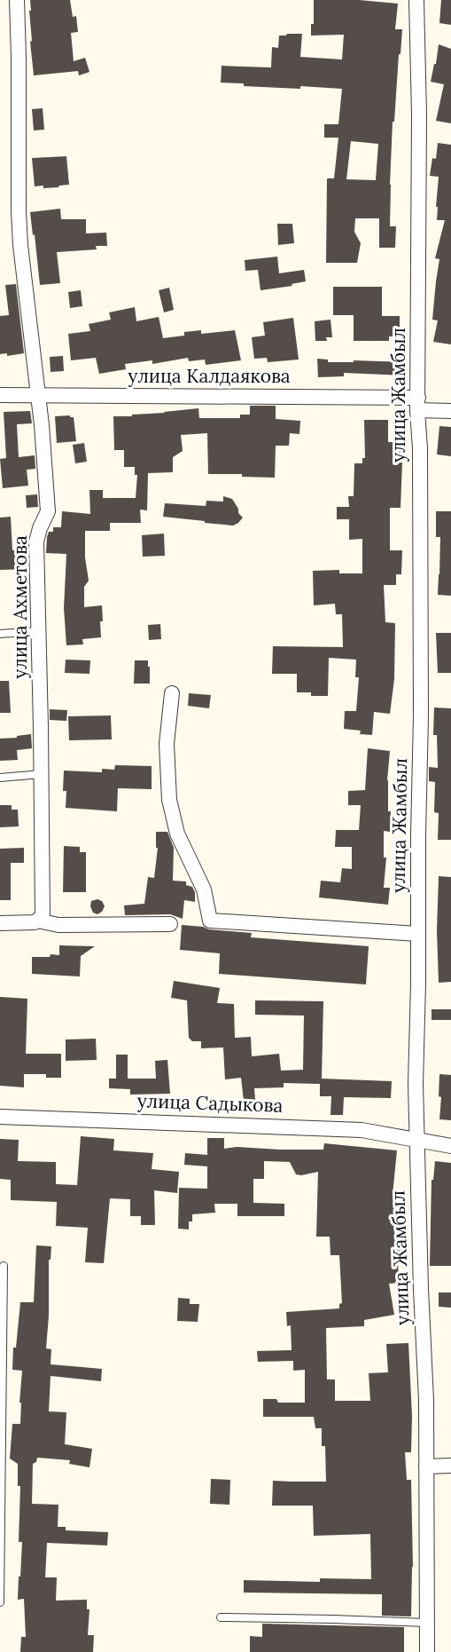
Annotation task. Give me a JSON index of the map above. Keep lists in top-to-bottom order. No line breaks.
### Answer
{"streets":{"street":["улица Калдаякова","улица Жамбыл","улица Ахметова","улица Садыкова"]},"crossings":[["улица Калдаякова","улица Жамбыл"],["улица Калдаякова","улица Ахметова"],["улица Жамбыл","улица Садыкова"]]}
